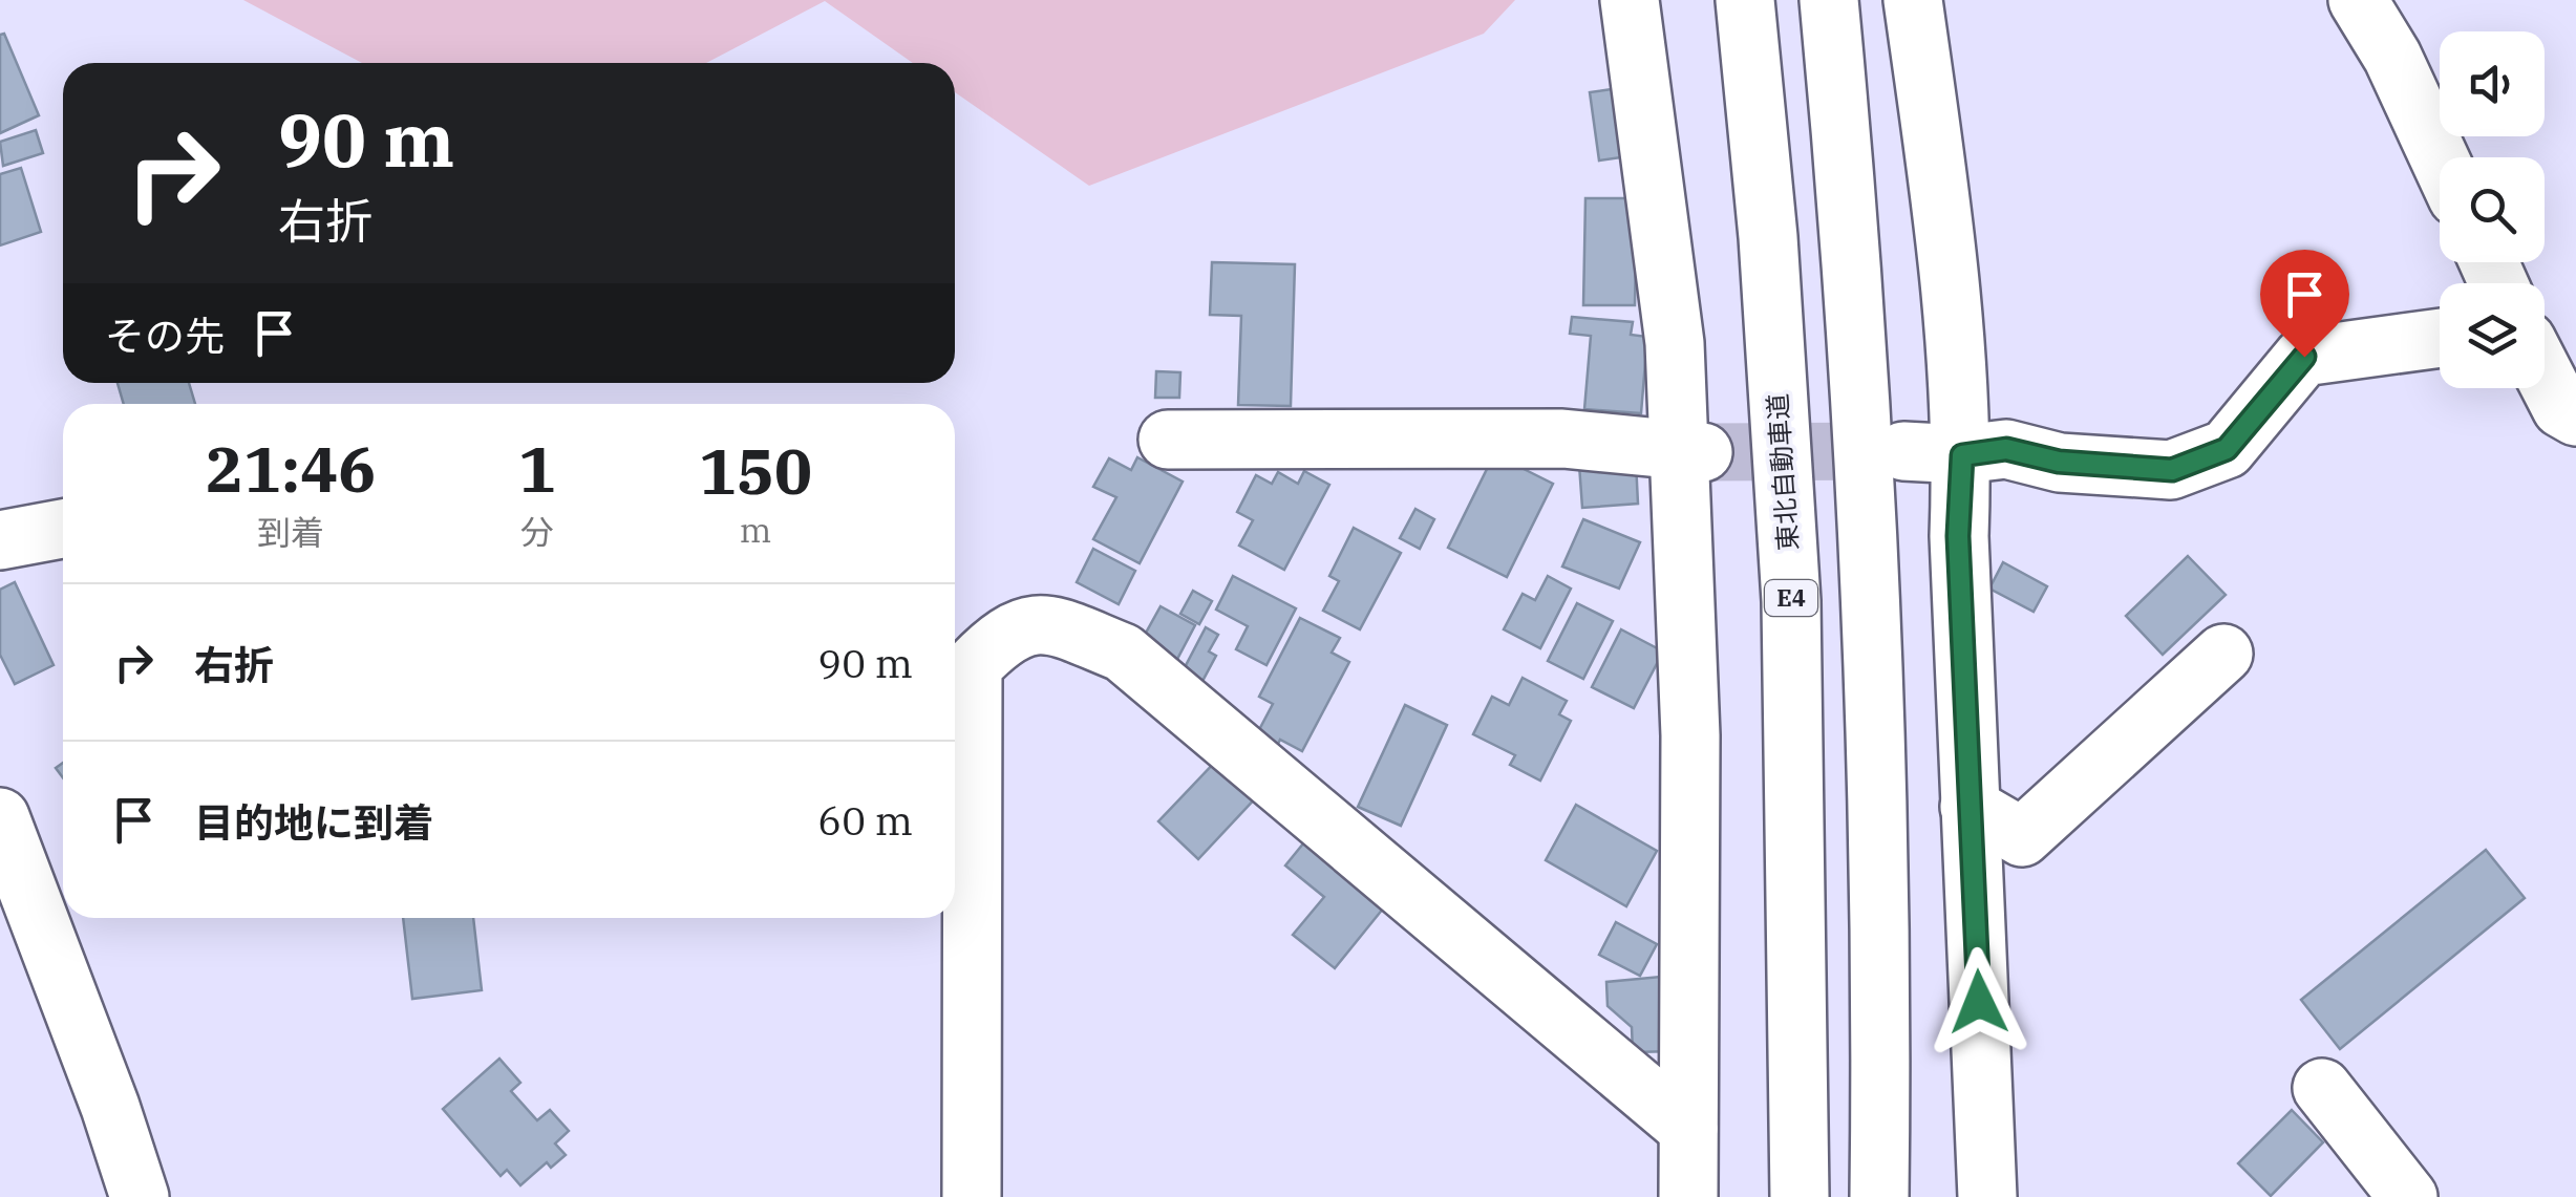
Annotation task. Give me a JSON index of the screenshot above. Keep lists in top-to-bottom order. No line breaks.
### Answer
{"streets":{"main road":["東北自動車道","E4"]},"page":{"turn":["90 m","右折"],"then":"その先","eta":["21:46","到着","1","分","150","m"],"list":[{"name":"右折","value":"90 m"},{"name":"目的地に到着","value":"60 m"}]}}
